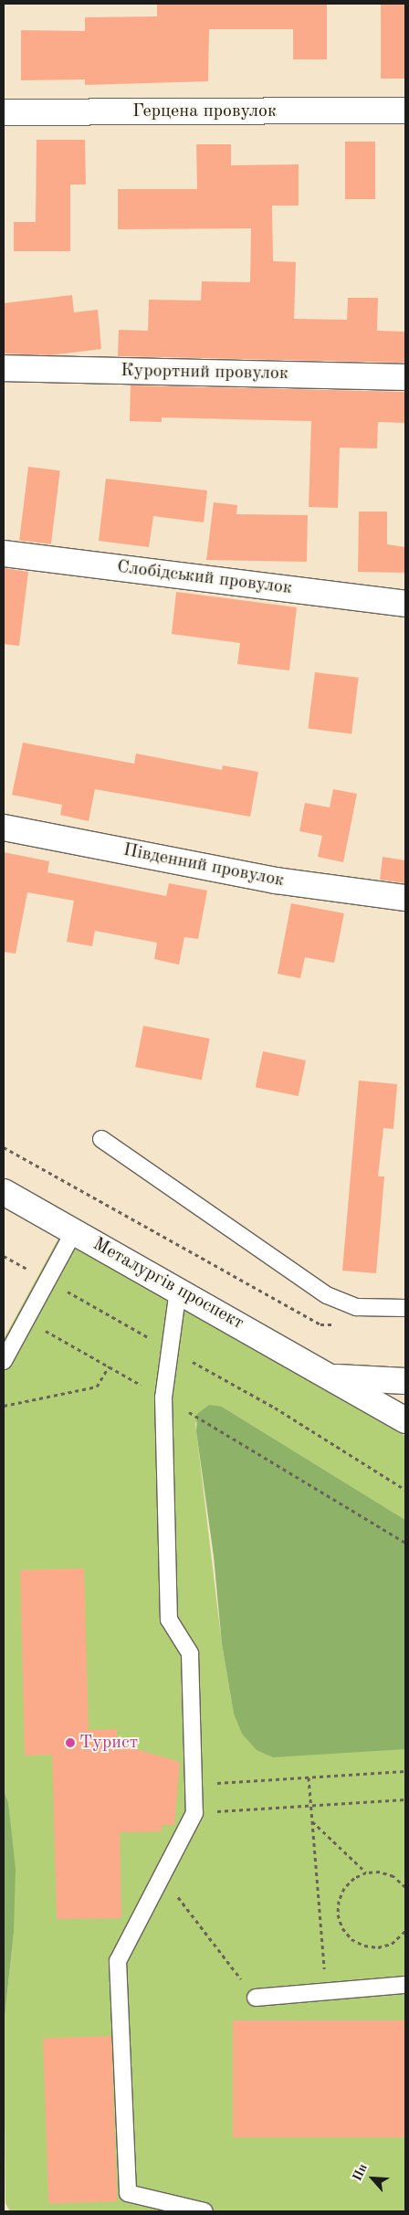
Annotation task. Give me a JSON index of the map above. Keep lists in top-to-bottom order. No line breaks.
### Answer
{"streets":{"street":["Герцена провулок","Курортний провулок","Слобідський провулок","Південний провулок","Металургів проспект"]},"places":["Турист"],"north":"top left"}
